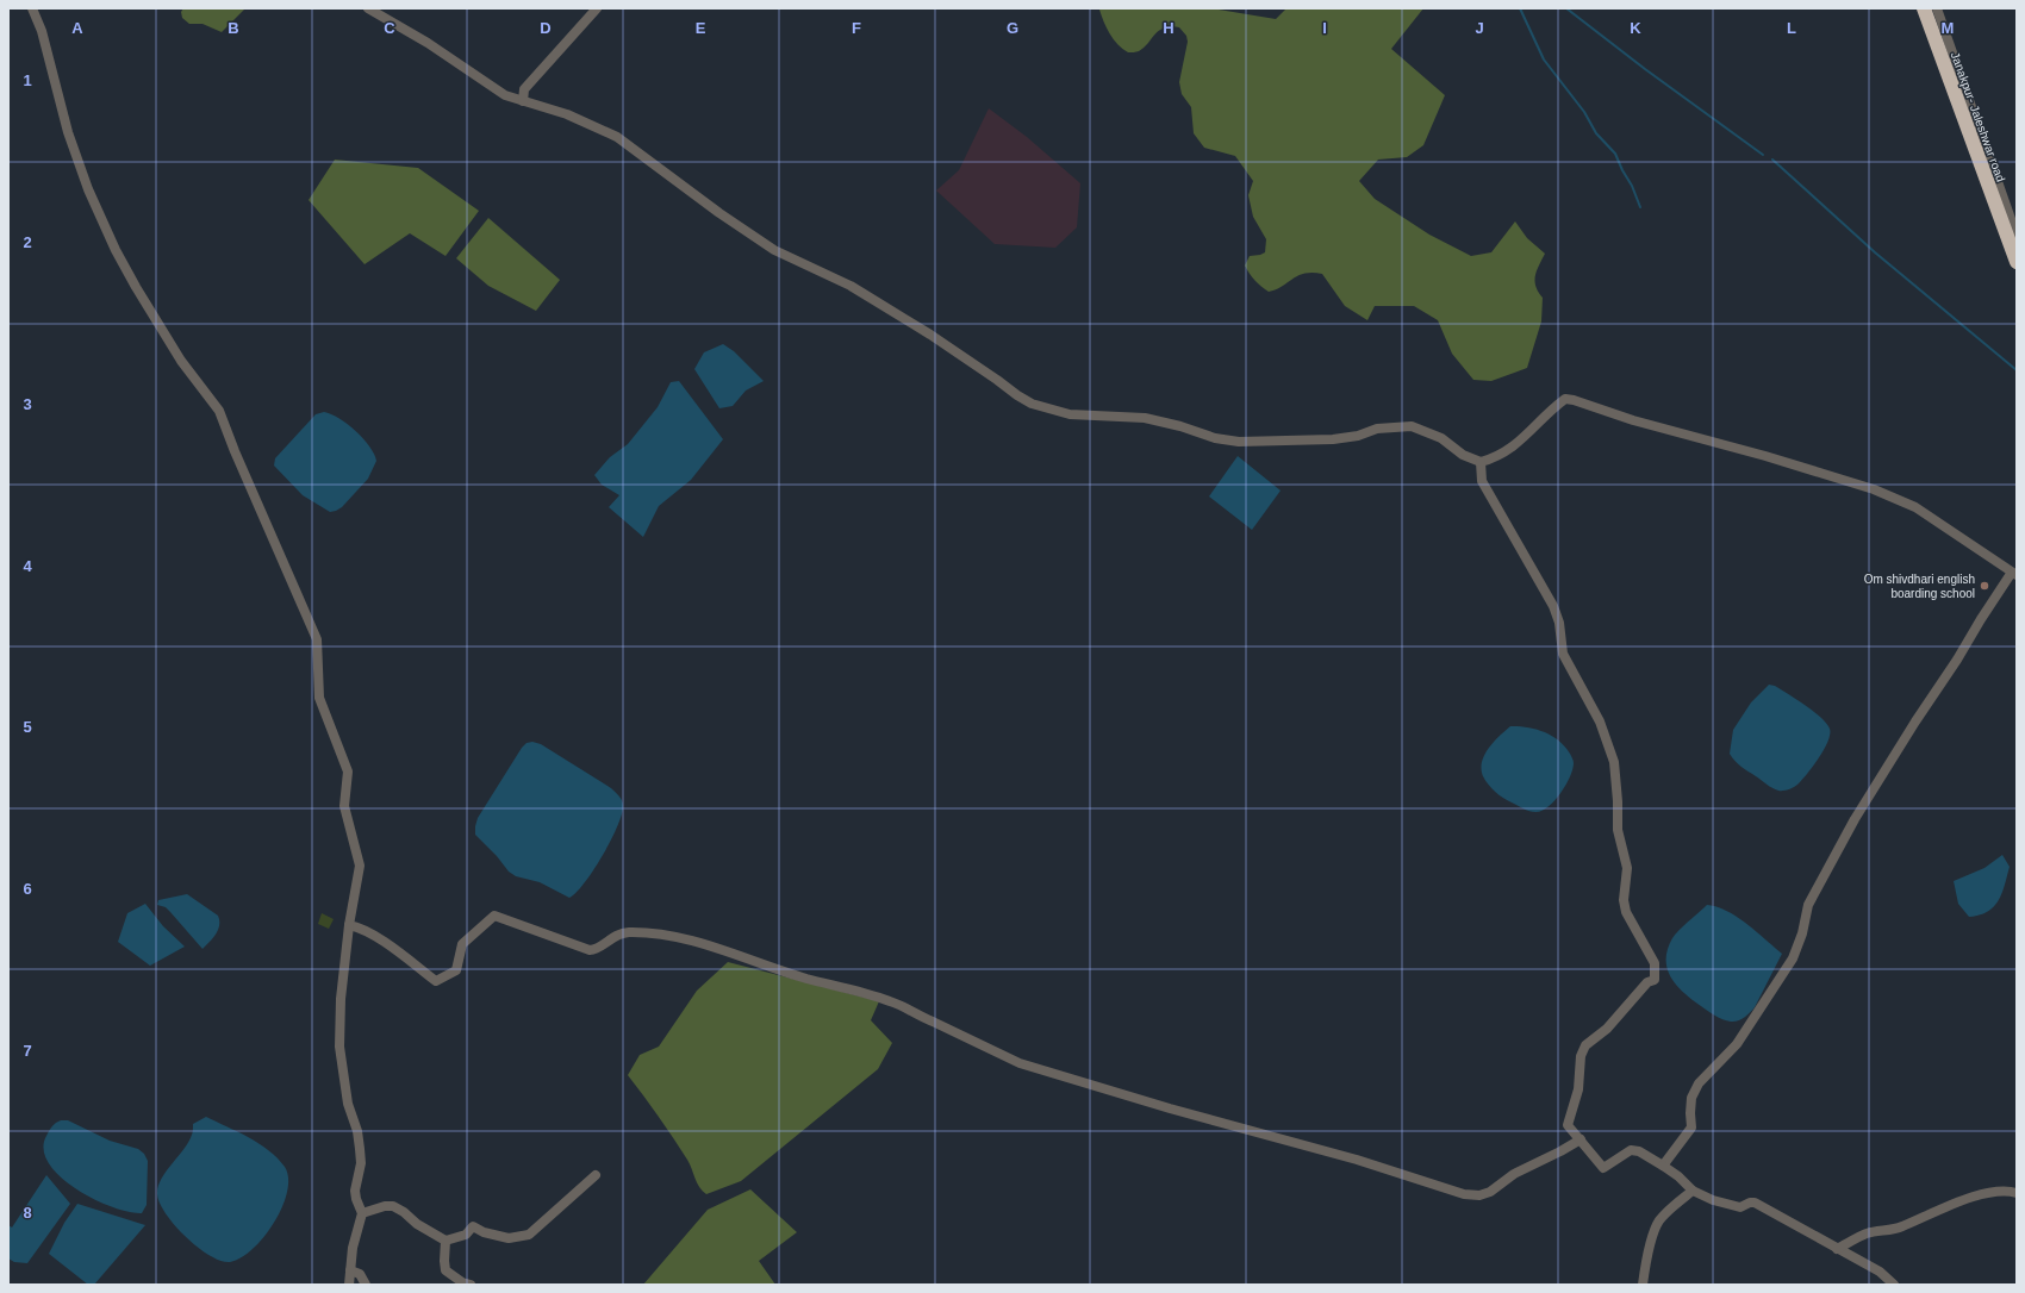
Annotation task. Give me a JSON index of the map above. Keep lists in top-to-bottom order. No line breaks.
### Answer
{"streets":{"highway":["Janakpur- Jaleshwar road"]},"places":["Om shivdhari english boarding school"],"grid":{"columns":["A","B","C","D","E","F","G","H","I","J","K","L","M"],"rows":["1","2","3","4","5","6","7","8"]}}
